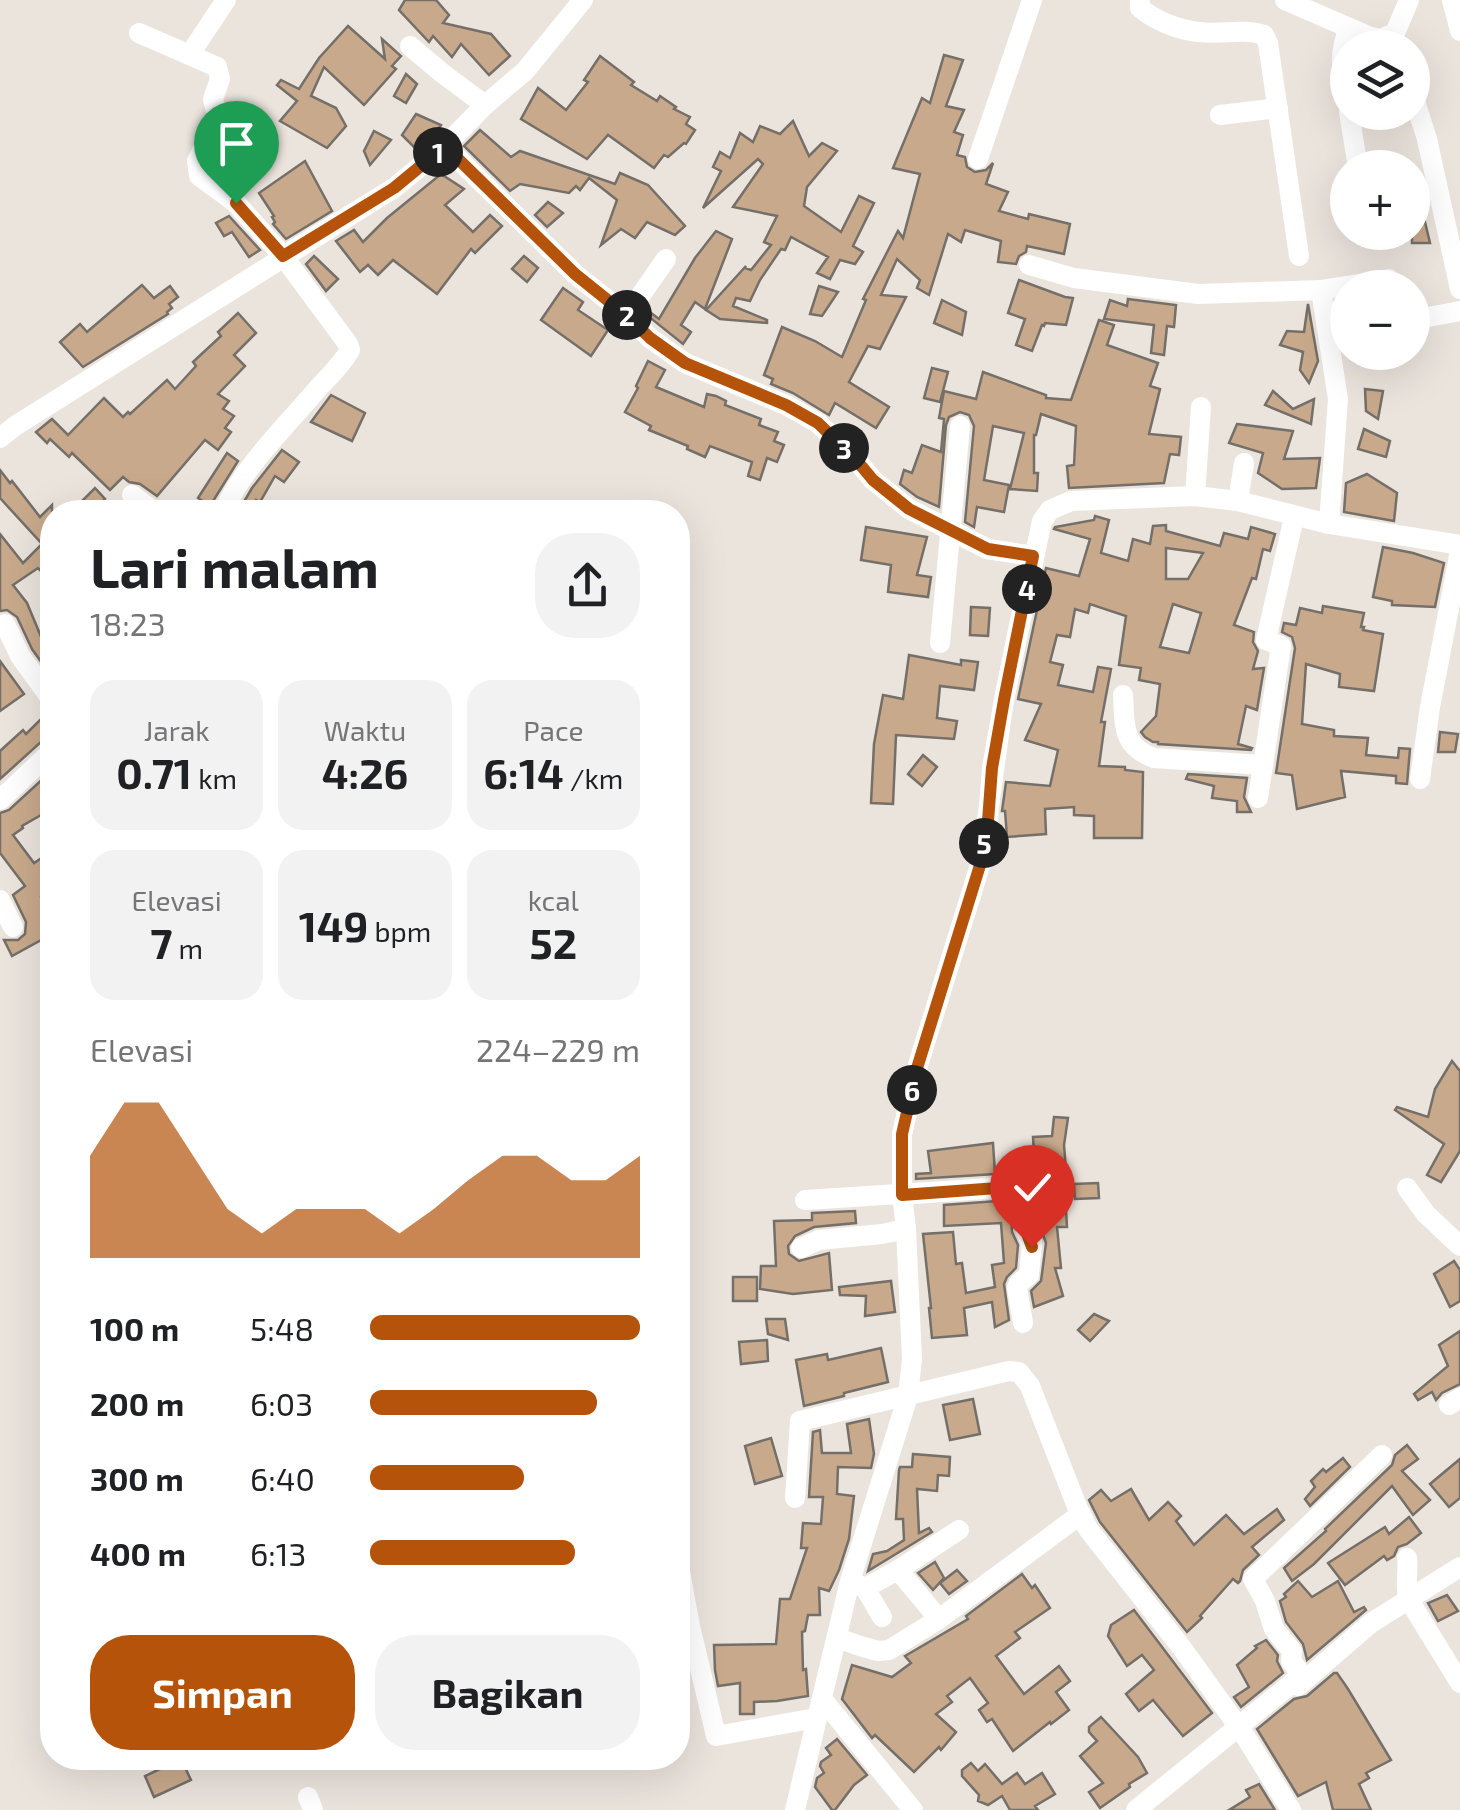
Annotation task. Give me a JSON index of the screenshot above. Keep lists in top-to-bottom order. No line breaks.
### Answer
{"page":{"map_buttons":["+","−"],"pins":["1","2","3","4","5","6"],"heading":["Lari malam","18:23"],"stats":[["Jarak","0.71 km"],["Waktu","4:26"],["Pace","6:14 /km"],["Elevasi","7 m"],["149 bpm"],["kcal","52"]],"chart":["Elevasi","224–229 m"],"list":[{"name":"100 m","note":"5:48"},{"name":"200 m","note":"6:03"},{"name":"300 m","note":"6:40"},{"name":"400 m","note":"6:13"}],"buttons":["Simpan","Bagikan"]}}
